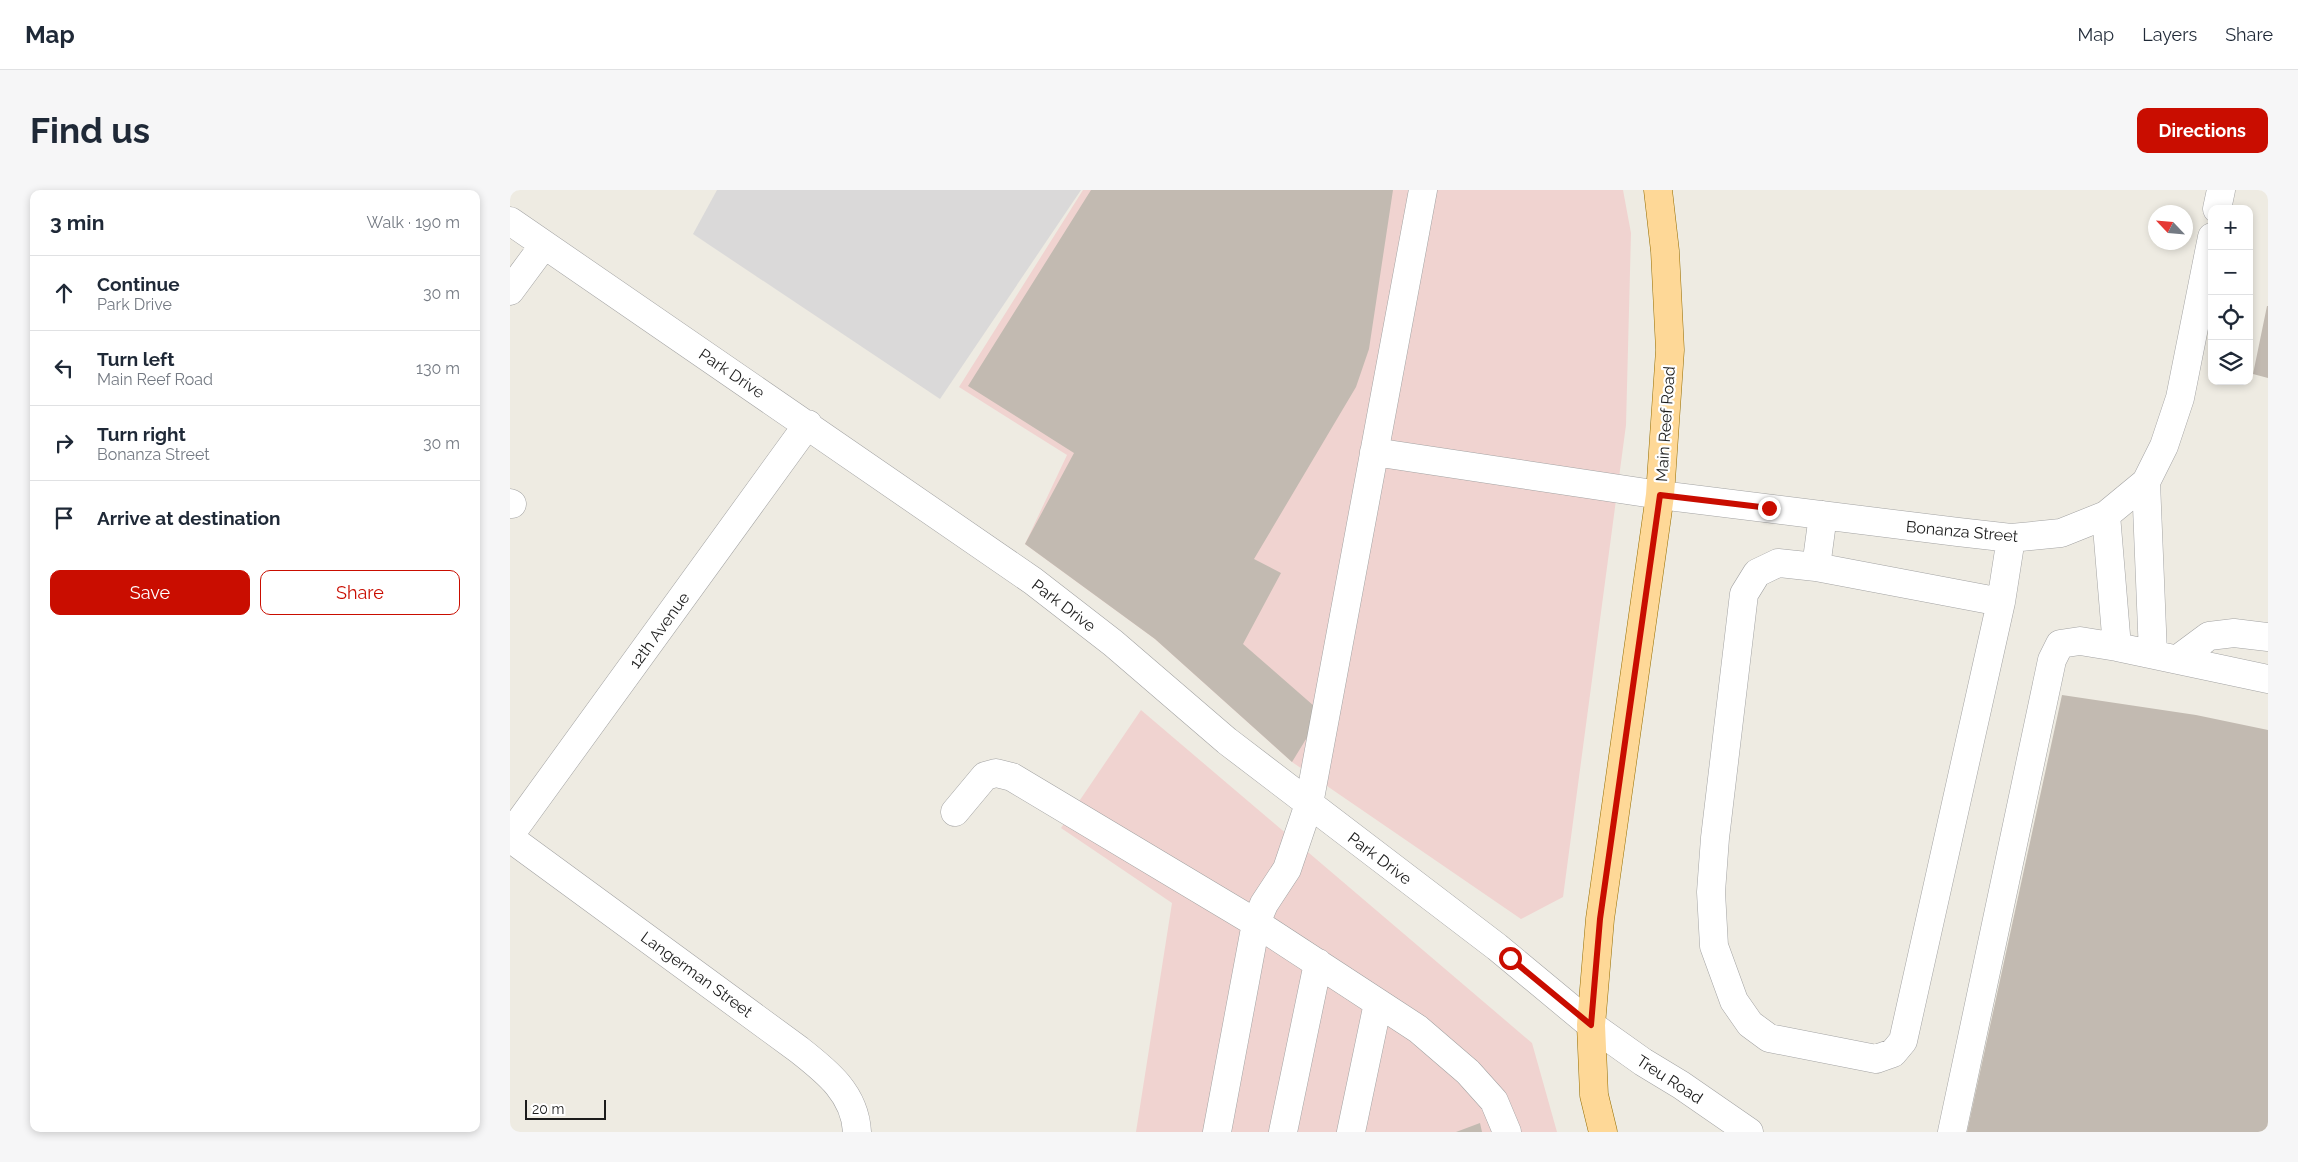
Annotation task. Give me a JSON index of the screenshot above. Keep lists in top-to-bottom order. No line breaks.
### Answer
{"streets":{"main road":["Main Reef Road"],"street":["Park Drive","Bonanza Street","12th Avenue","Langerman Street","Treu Road"]},"crossings":[["Park Drive","Main Reef Road"],["Park Drive","12th Avenue"],["Park Drive","Treu Road"],["Main Reef Road","Bonanza Street"],["Main Reef Road","Treu Road"],["12th Avenue","Langerman Street"]],"scale_bar":"20 m","north":"top left","page":{"header":"Map","nav":["Map","Layers","Share"],"buttons":["Directions",["Save","Share"]],"title":"Find us","heading":["3 min","Walk · 190 m"],"map_buttons":["+","−"],"list":[["Continue","Park Drive","30 m"],["Turn left","Main Reef Road","130 m"],["Turn right","Bonanza Street","30 m"],"Arrive at destination"],"scale":"20 m"}}
